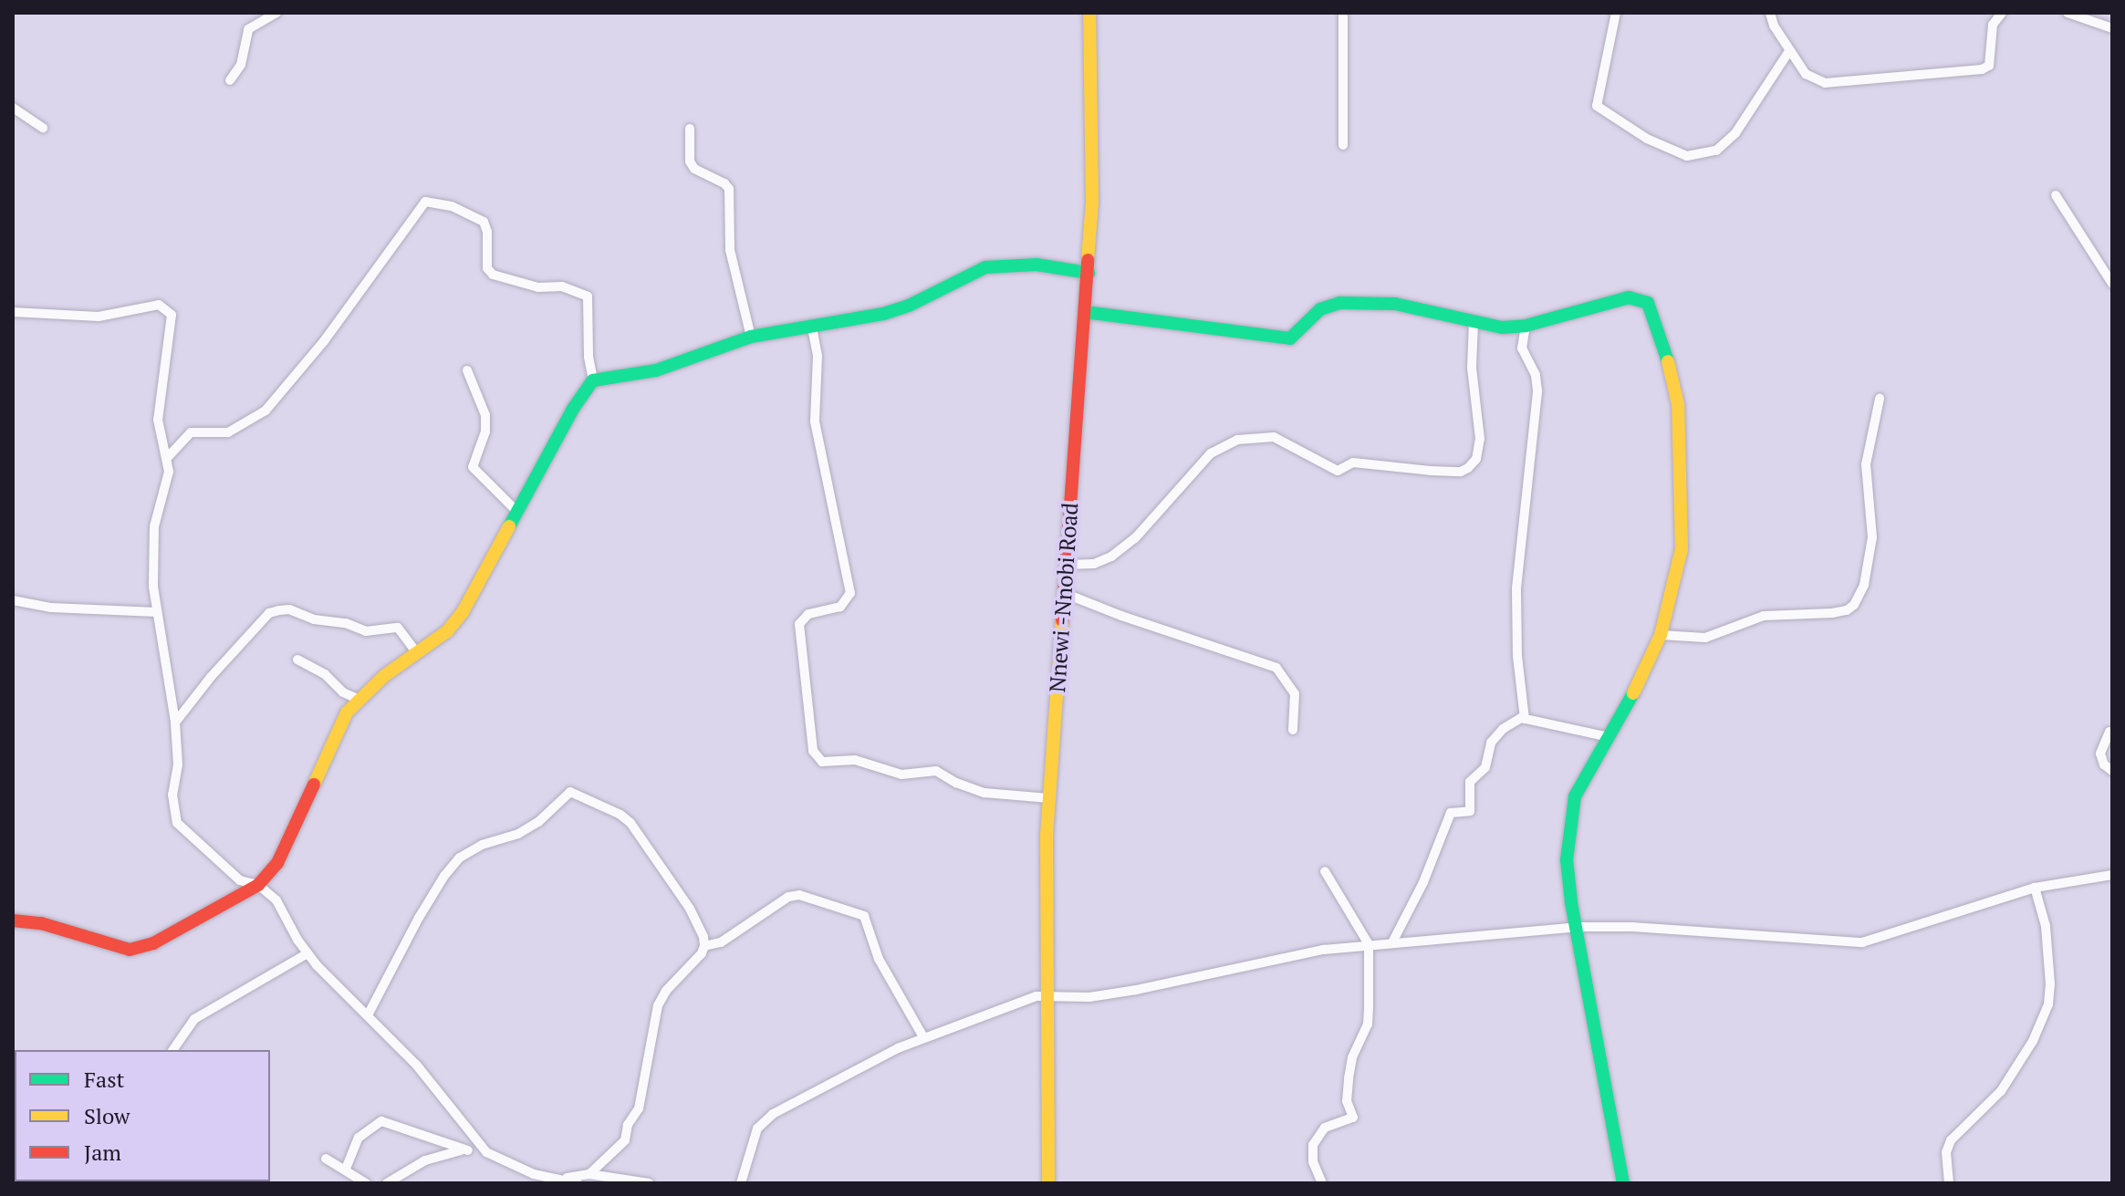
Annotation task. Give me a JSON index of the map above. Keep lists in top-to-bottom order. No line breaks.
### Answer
{"streets":{"street":["Nnewi -Nnobi Road"]},"legend":["Fast","Slow","Jam"]}
